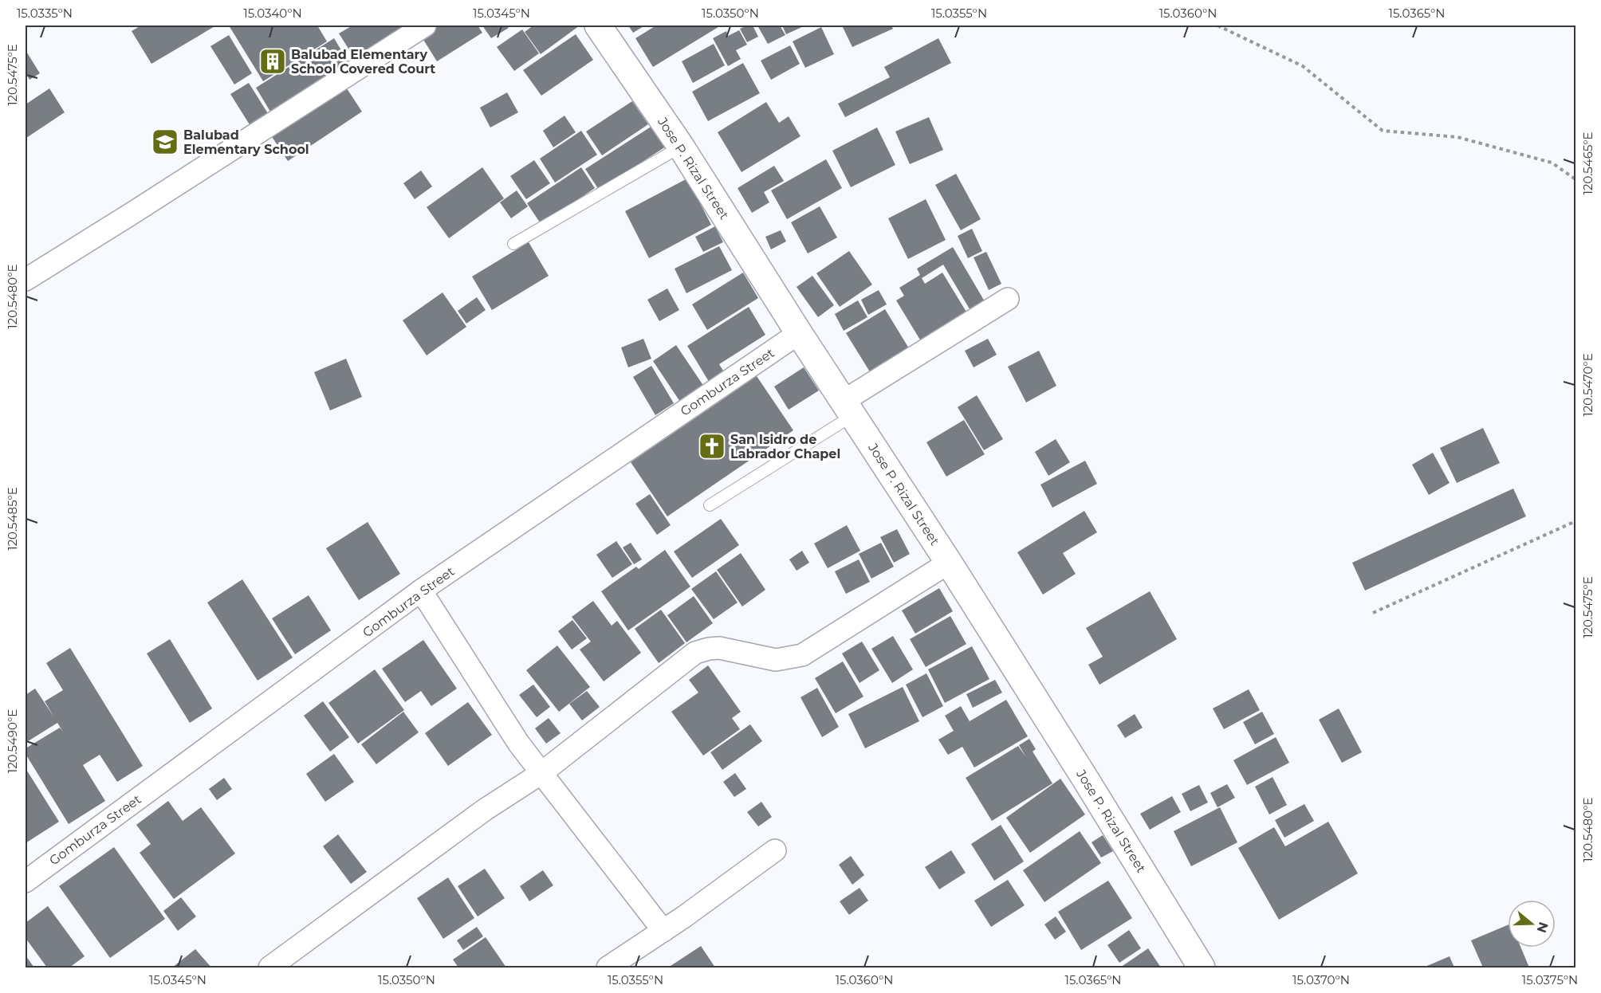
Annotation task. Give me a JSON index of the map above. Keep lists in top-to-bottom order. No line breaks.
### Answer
{"streets":{"street":["Jose P. Rizal Street","Gomburza Street"]},"crossings":[["Jose P. Rizal Street","Gomburza Street"]],"places":{"building":["Balubad Elementary School Covered Court"],"school or university":["Balubad Elementary School"],"church":["San Isidro de Labrador Chapel"]},"north":"right","coordinates":["15.0335°N","15.0340°N","15.0345°N","15.0350°N","15.0355°N","15.0360°N","15.0365°N","120.5475°E","120.5465°E","120.5480°E","120.5470°E","120.5485°E","120.5490°E","15.0370°N","15.0375°N"]}
